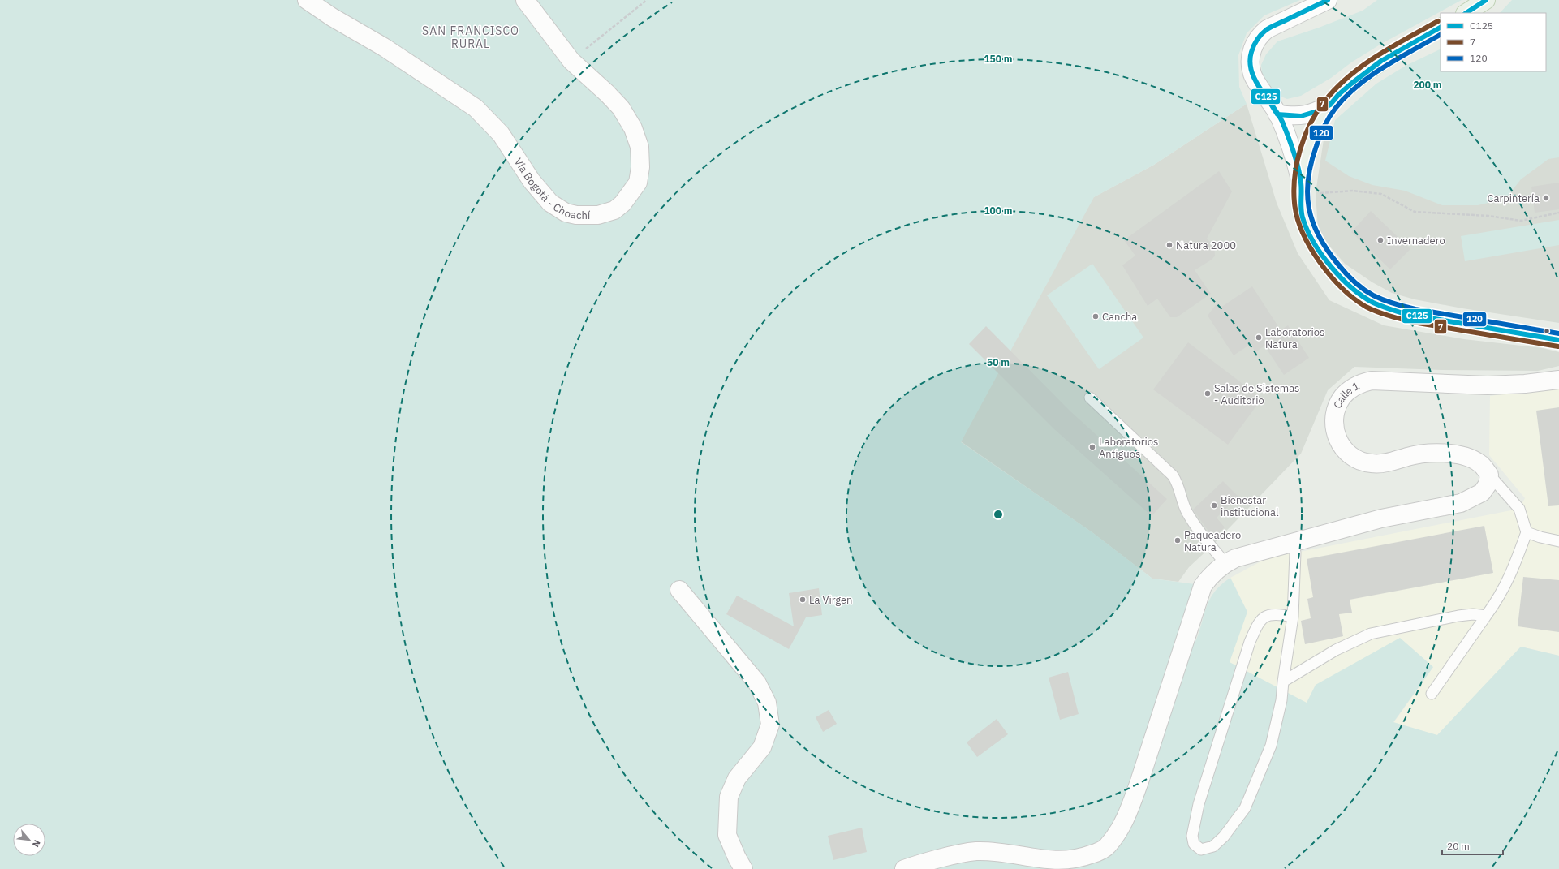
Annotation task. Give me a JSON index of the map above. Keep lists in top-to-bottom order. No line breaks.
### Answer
{"streets":{"street":["Vía Bogotá - Choachí","Calle 1"]},"districts":["SAN FRANCISCO RURAL"],"places":["Carpintería","Invernadero","Natura 2000","Cancha","Laboratorios Natura","Salas de Sistemas - Auditorio","Laboratorios Antiguos","Bienestar institucional","Paqueadero Natura","La Virgen"],"lines":["transit line C125","transit line 7","transit line 120"],"legend":["C125","7","120"],"scale_bar":"20 m","north":"bottom right","rings":["150 m","200 m","100 m","50 m"]}
